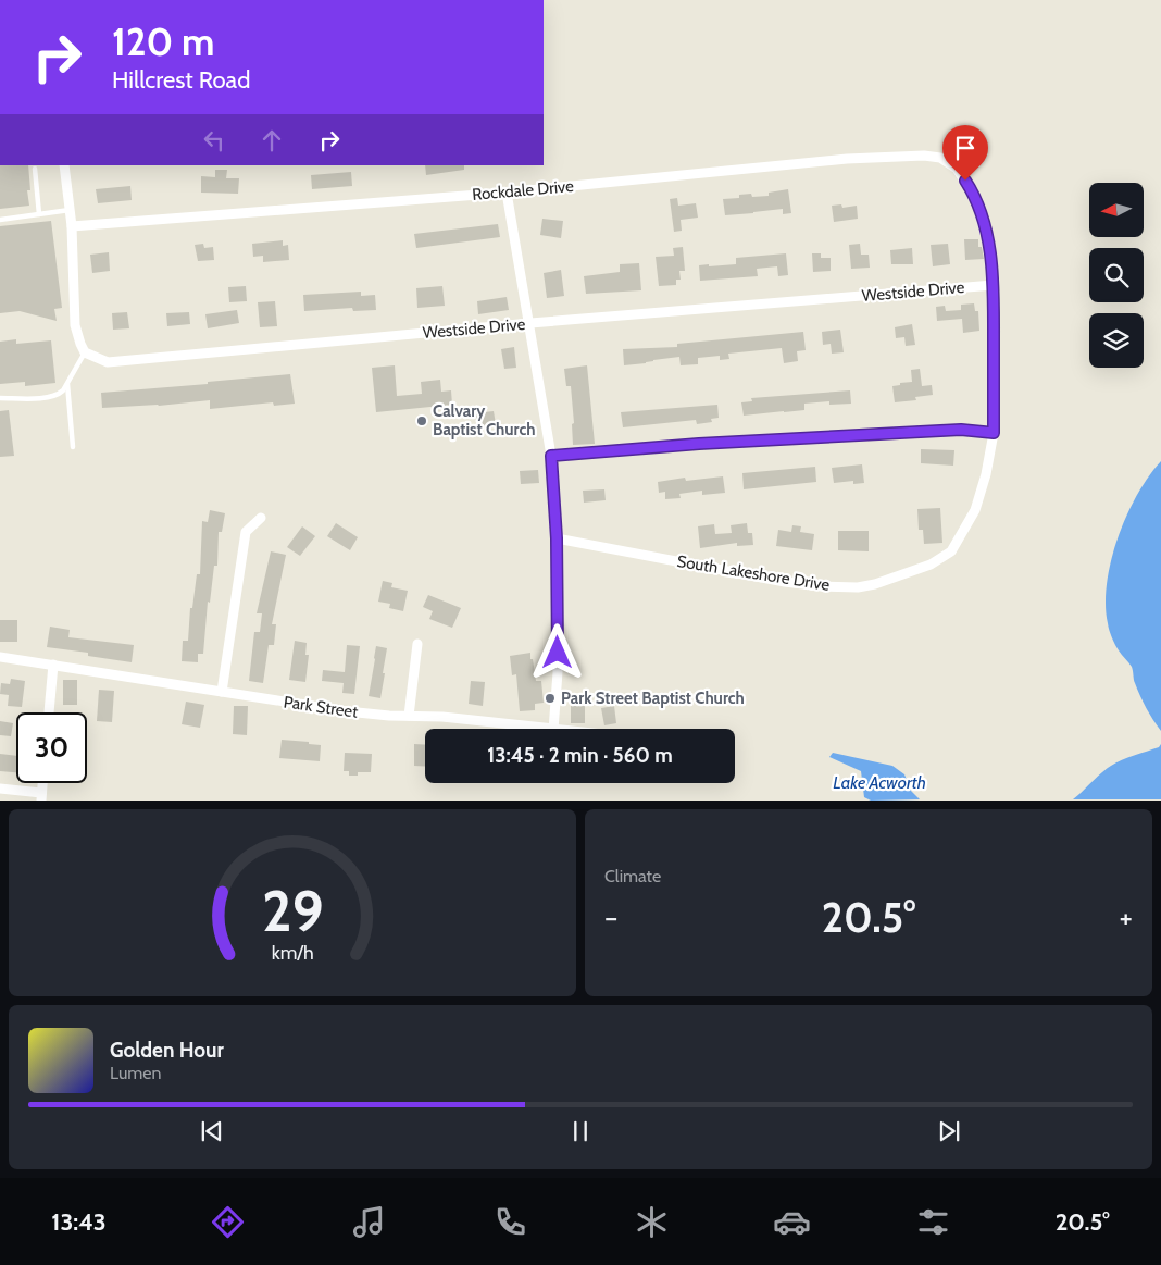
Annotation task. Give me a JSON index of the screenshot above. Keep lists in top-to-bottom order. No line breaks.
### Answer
{"streets":{"street":["Rockdale Drive","Westside Drive","South Lakeshore Drive","Park Street"]},"crossings":[["Rockdale Drive","South Lakeshore Drive"],["Westside Drive","South Lakeshore Drive"]],"water":["Lake Acworth"],"places":["Calvary Baptist Church","Park Street Baptist Church"],"north":"left","page":{"turn":["120 m","Hillcrest Road"],"limit":"30","trip":"13:45 · 2 min · 560 m","tile":"Climate","heat":["−","20.5°","+"],"song":["Golden Hour","Lumen"],"tabs":["13:43","20.5°"],"gauge":["29","km/h"]}}
